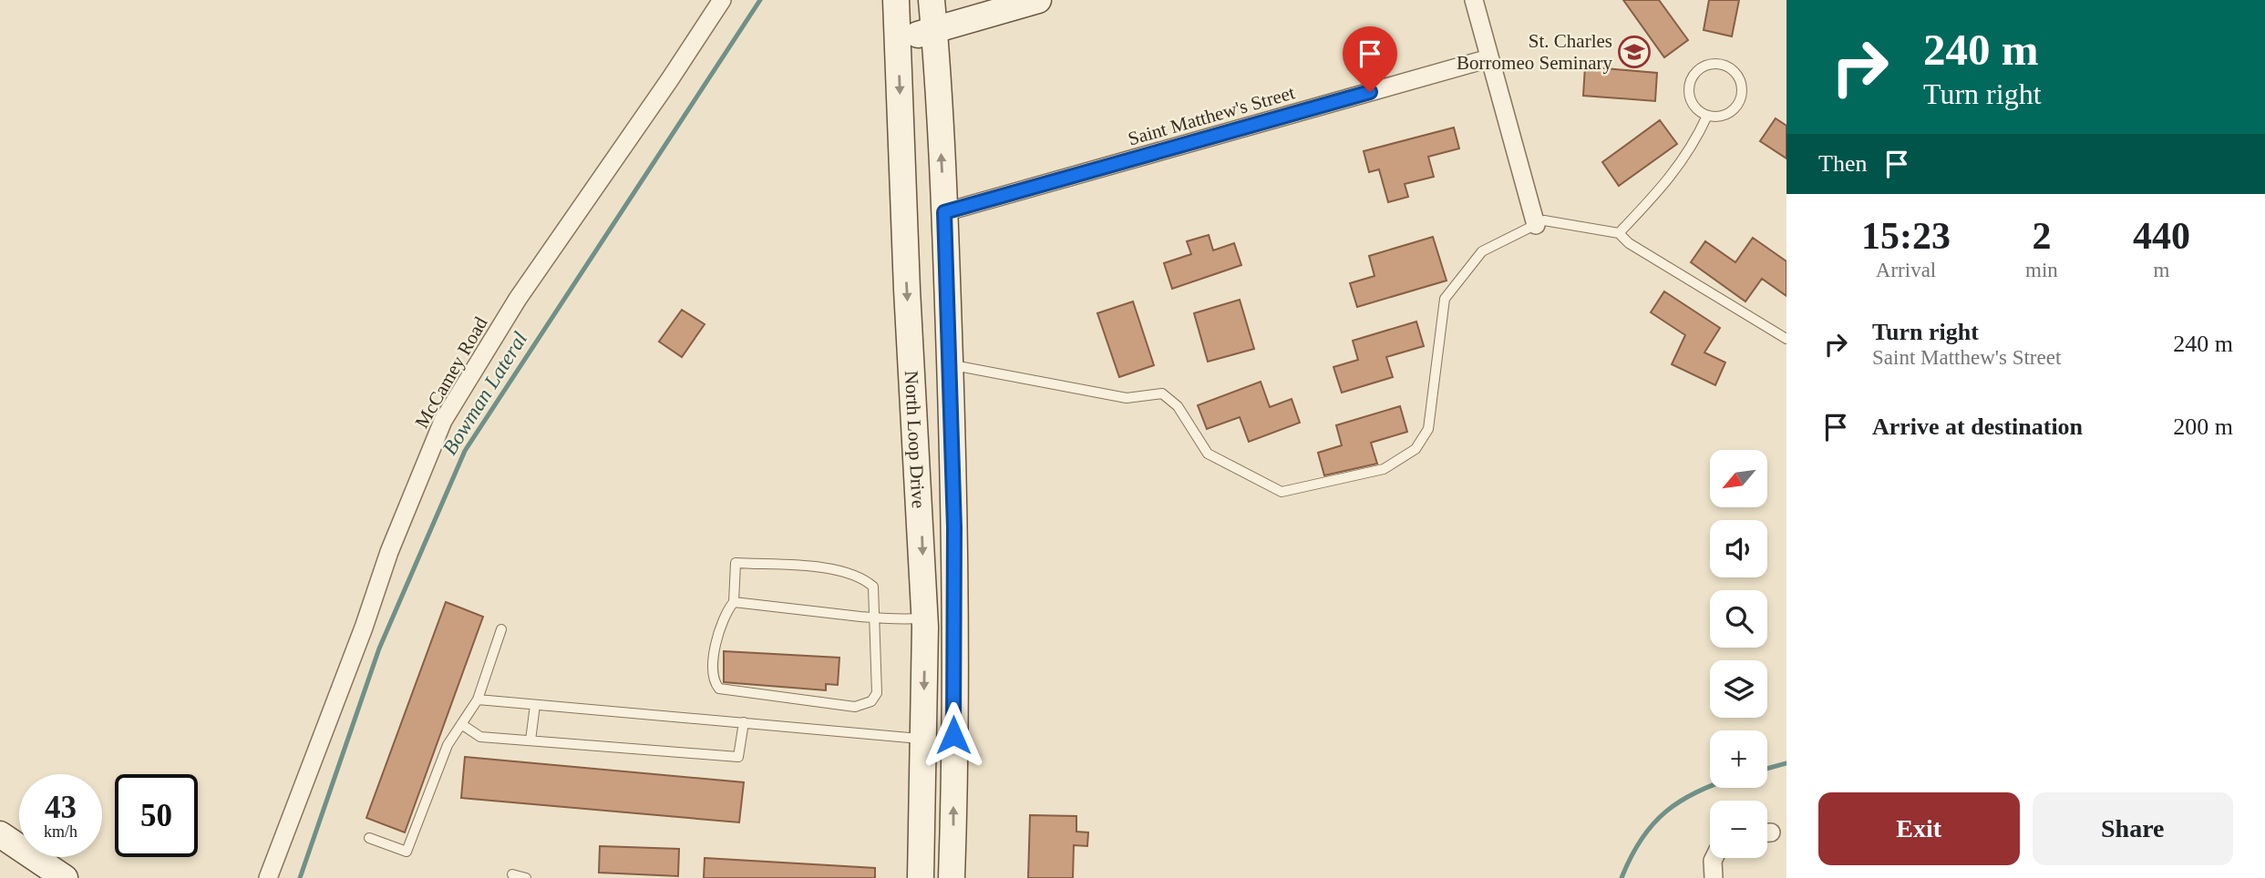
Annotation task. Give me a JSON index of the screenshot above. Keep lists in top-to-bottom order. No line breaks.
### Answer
{"streets":{"main road":["North Loop Drive"],"street":["Saint Matthew's Street","McCamey Road"]},"crossings":[["Saint Matthew's Street","North Loop Drive"]],"water":["Bowman Lateral"],"places":{"school or university":["St. Charles Borromeo Seminary"]},"north":"bottom left","page":{"turn":["240 m","Turn right"],"then":"Then","eta":["15:23","Arrival","2","min","440","m"],"list":[{"name":"Turn right","note":"Saint Matthew's Street","value":"240 m"},{"name":"Arrive at destination","value":"200 m"}],"map_buttons":["+","−"],"speed":"43 km/h","limit":"50","buttons":["Exit","Share"]}}
